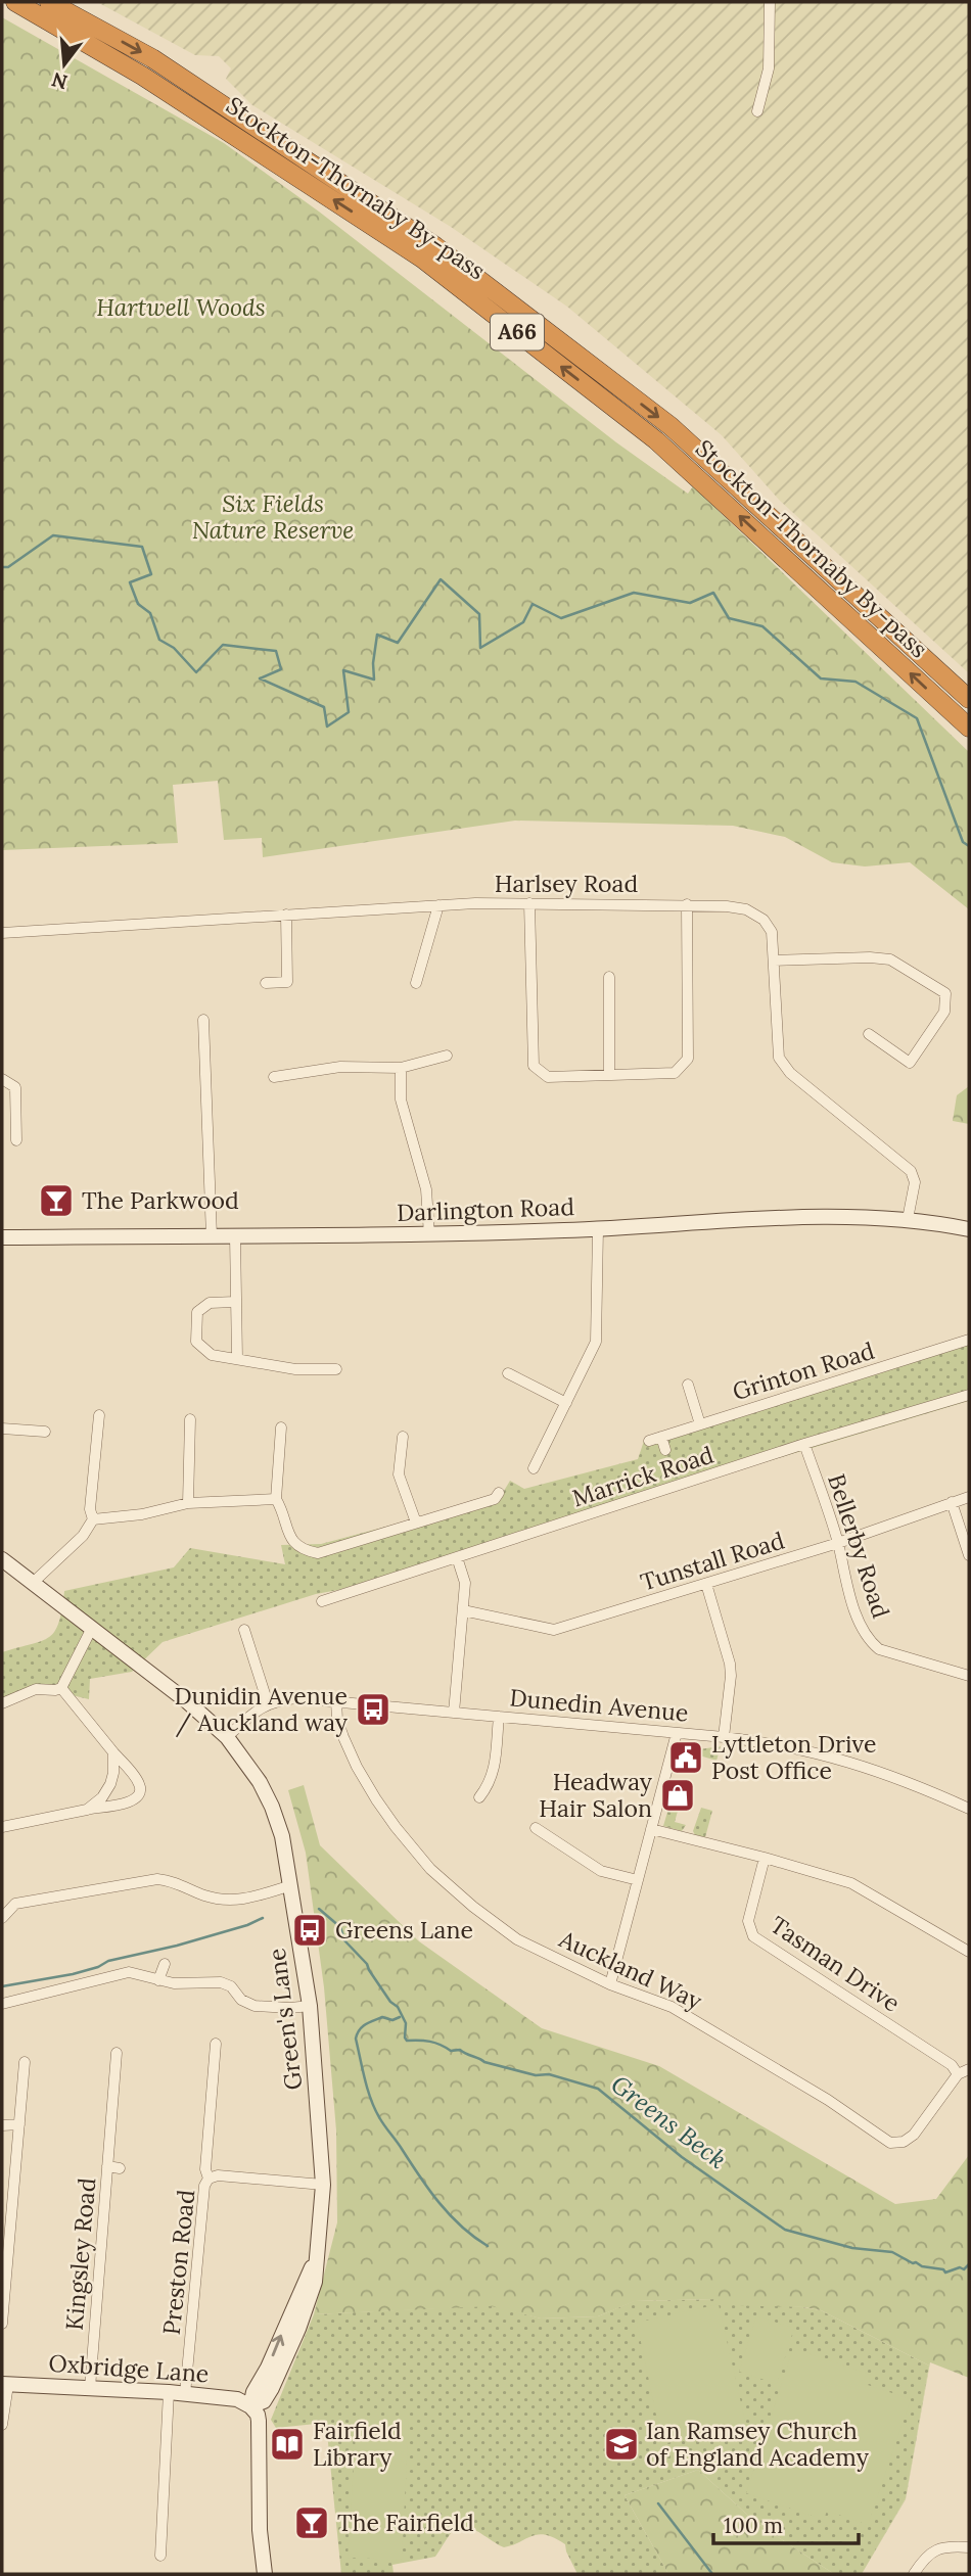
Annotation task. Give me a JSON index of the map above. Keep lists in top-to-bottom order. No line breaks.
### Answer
{"streets":{"highway":["Stockton-Thornaby By-pass","A66"],"street":["Harlsey Road","Darlington Road","Grinton Road","Marrick Road","Bellerby Road","Tunstall Road","Dunedin Avenue","Tasman Drive","Auckland Way","Green's Lane","Kingsley Road","Preston Road","Oxbridge Lane"]},"crossings":[["Harlsey Road","Darlington Road"],["Marrick Road","Bellerby Road"],["Bellerby Road","Tunstall Road"],["Dunedin Avenue","Auckland Way"],["Tasman Drive","Auckland Way"],["Green's Lane","Preston Road"],["Green's Lane","Oxbridge Lane"],["Kingsley Road","Oxbridge Lane"],["Preston Road","Oxbridge Lane"]],"water":["Greens Beck"],"parks":["Hartwell Woods","Six Fields Nature Reserve"],"places":{"bar":["The Parkwood","The Fairfield"],"bus stop":["Dunidin Avenue / Auckland way","Greens Lane"],"public building":["Lyttleton Drive Post Office"],"shop":["Headway Hair Salon"],"library":["Fairfield Library"],"school or university":["Ian Ramsey Church of England Academy"]},"scale_bar":"100 m","north":"bottom"}
